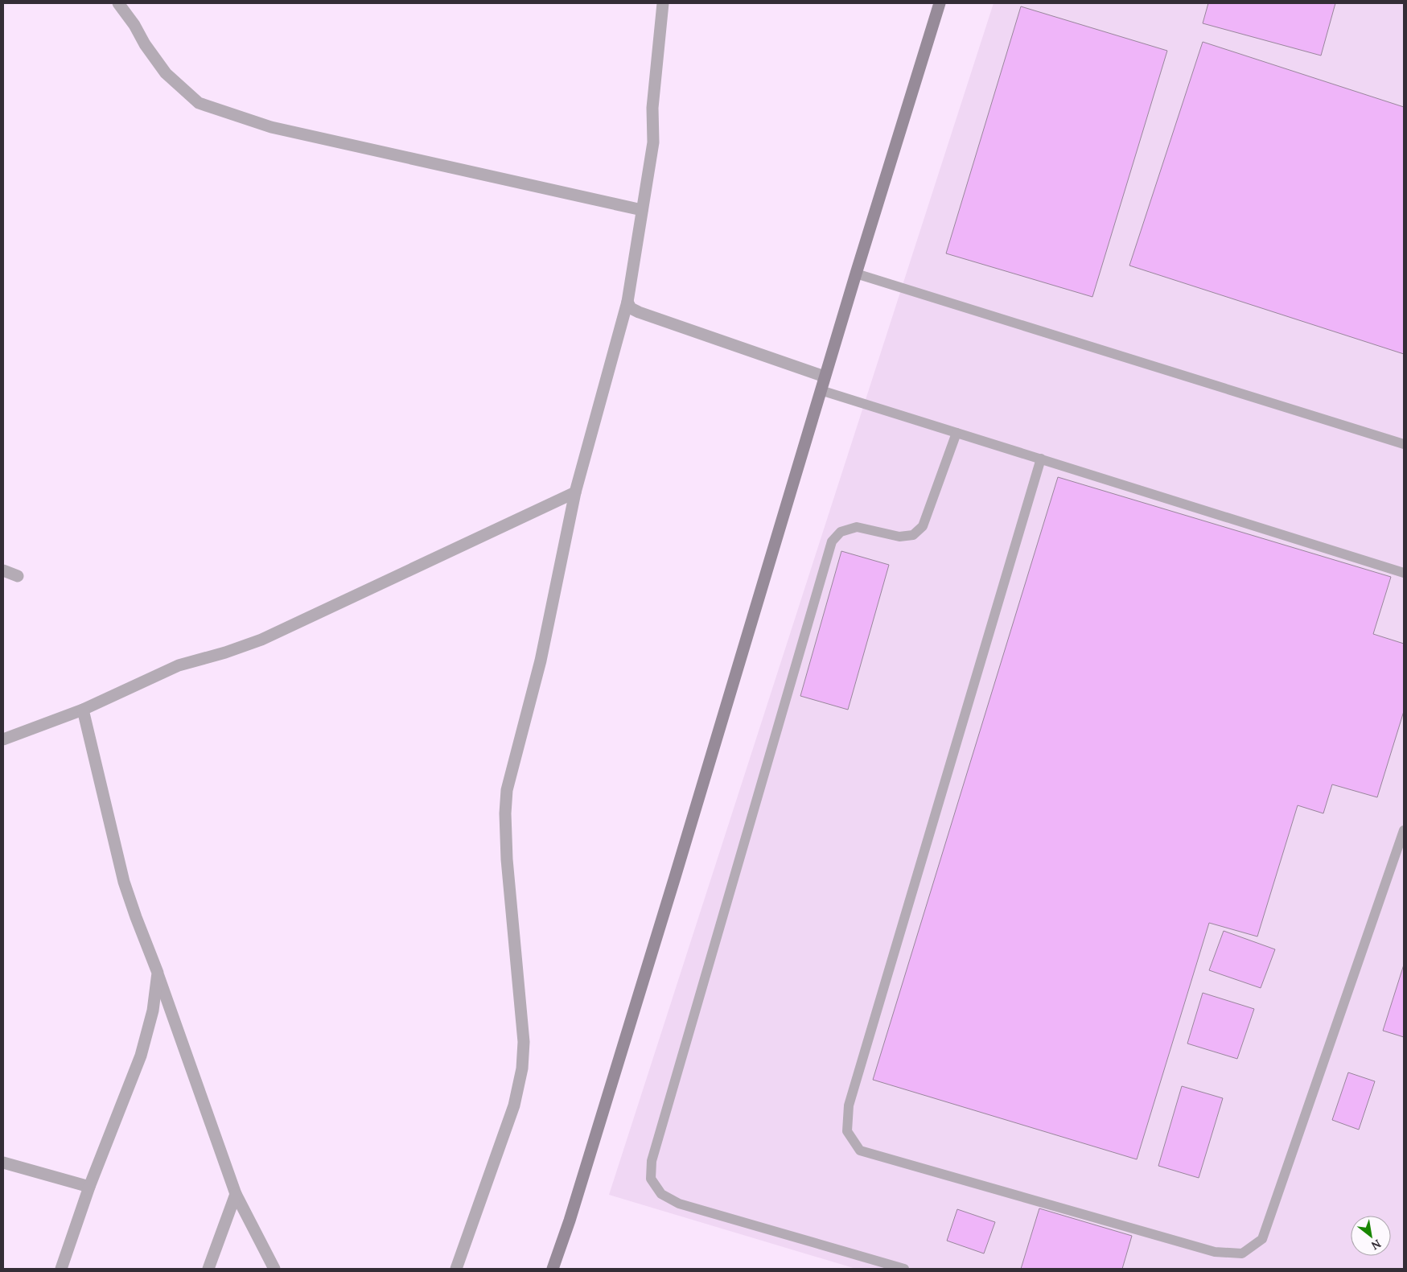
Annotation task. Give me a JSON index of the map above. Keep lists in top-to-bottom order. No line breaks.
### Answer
{"north":"bottom right"}
